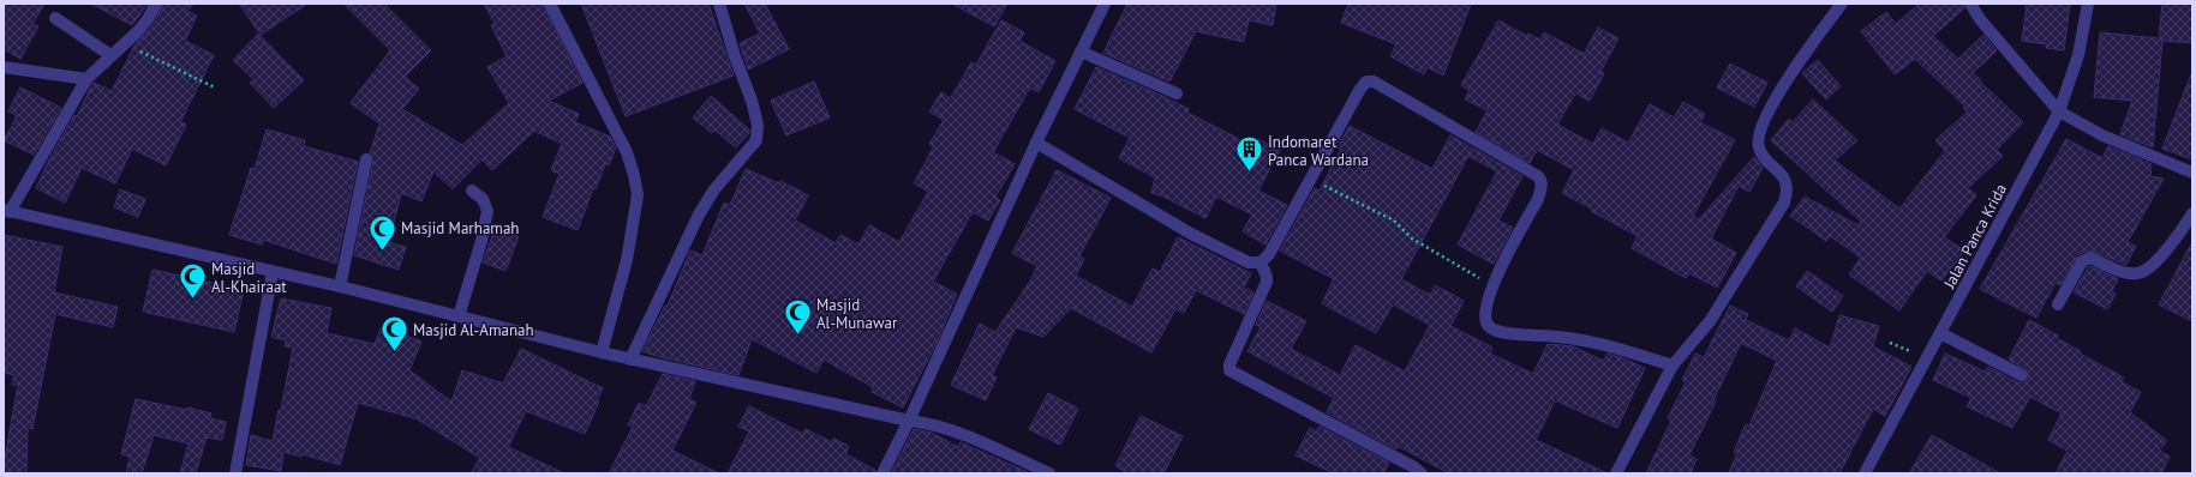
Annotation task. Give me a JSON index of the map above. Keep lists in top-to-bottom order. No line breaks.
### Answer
{"streets":{"street":["Jalan Panca Krida"]},"places":{"building":["Indomaret Panca Wardana"],"mosque":["Masjid Marhamah","Masjid Al-Khairaat","Masjid Al-Munawar","Masjid Al-Amanah"]}}
